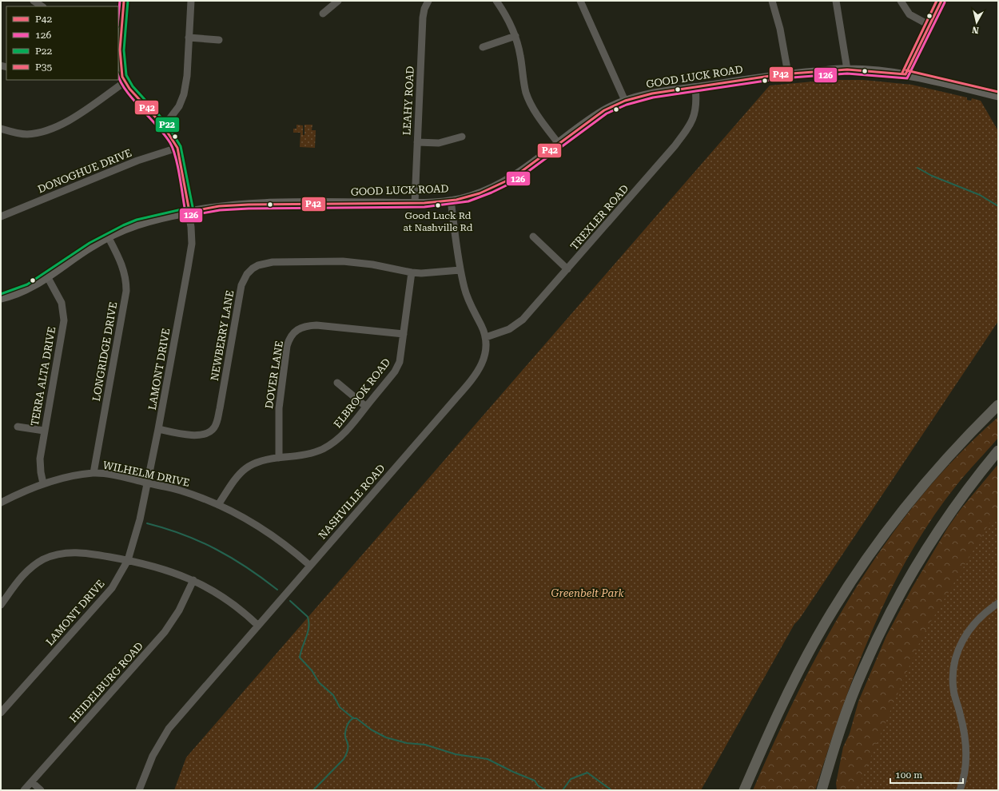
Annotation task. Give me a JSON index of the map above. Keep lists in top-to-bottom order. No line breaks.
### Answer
{"streets":{"main road":["GOOD LUCK ROAD"],"street":["LEAHY ROAD","DONOGHUE DRIVE","TREXLER ROAD","NEWBERRY LANE","LONGRIDGE DRIVE","LAMONT DRIVE","DOVER LANE","TERRA ALTA DRIVE","ELBROOK ROAD","WILHELM DRIVE","NASHVILLE ROAD","HEIDELBURG ROAD"]},"crossings":[["GOOD LUCK ROAD","LEAHY ROAD"],["GOOD LUCK ROAD","TREXLER ROAD"],["GOOD LUCK ROAD","LONGRIDGE DRIVE"],["GOOD LUCK ROAD","LAMONT DRIVE"],["GOOD LUCK ROAD","TERRA ALTA DRIVE"],["GOOD LUCK ROAD","NASHVILLE ROAD"],["DONOGHUE DRIVE","LAMONT DRIVE"],["TREXLER ROAD","NASHVILLE ROAD"],["NEWBERRY LANE","LAMONT DRIVE"],["NEWBERRY LANE","ELBROOK ROAD"],["NEWBERRY LANE","NASHVILLE ROAD"],["LONGRIDGE DRIVE","WILHELM DRIVE"],["LAMONT DRIVE","WILHELM DRIVE"],["DOVER LANE","ELBROOK ROAD"],["TERRA ALTA DRIVE","WILHELM DRIVE"],["ELBROOK ROAD","WILHELM DRIVE"],["WILHELM DRIVE","NASHVILLE ROAD"]],"parks":["Greenbelt Park"],"places":["Good Luck Rd at Nashville Rd"],"lines":["transit line P42","transit line 126","transit line P22","transit line P35"],"legend":["P42","126","P22","P35"],"scale_bar":"100 m","north":"bottom"}
